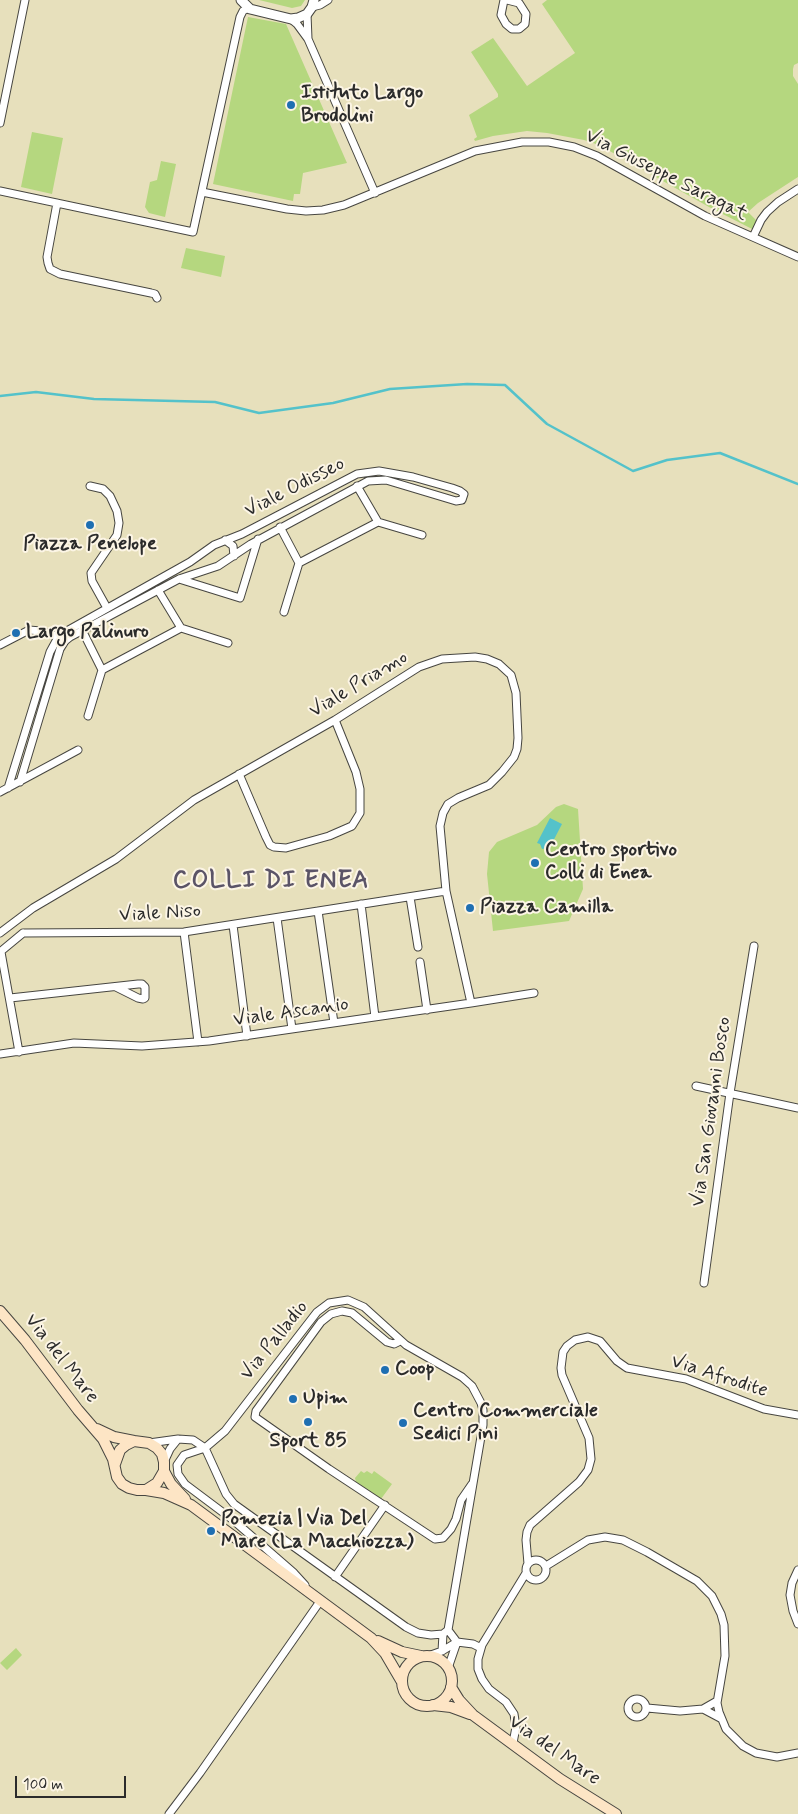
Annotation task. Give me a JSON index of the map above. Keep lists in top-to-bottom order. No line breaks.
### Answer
{"streets":{"main road":["Via del Mare"],"street":["Via Giuseppe Saragat","Viale Odisseo","Viale Priamo","Viale Niso","Viale Ascanio","Via San Giovanni Bosco","Via Palladio","Via Afrodite"]},"crossings":[["Viale Priamo","Viale Niso"],["Via Palladio","Via del Mare"]],"districts":["COLLI DI ENEA"],"places":["Istituto Largo Brodolini","Piazza Penelope","Largo Palinuro","Centro sportivo Colli di Enea","Piazza Camilla","Coop","Upim","Sport 85","Centro Commerciale Sedici Pini","Pomezia | Via Del Mare (La Macchiozza)"],"scale_bar":"100 m"}
